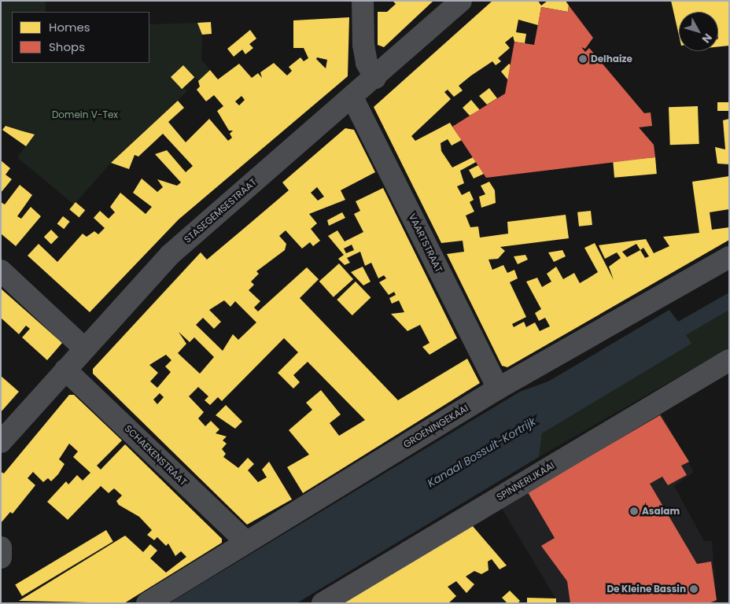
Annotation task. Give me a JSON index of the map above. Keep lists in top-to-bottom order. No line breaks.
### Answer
{"streets":{"street":["STASEGEMSESTRAAT","VAARTSTRAAT","GROENINGEKAAI","SCHAEKENSTRAAT","SPINNERIJKAAI"]},"crossings":[["STASEGEMSESTRAAT","VAARTSTRAAT"],["STASEGEMSESTRAAT","SCHAEKENSTRAAT"],["VAARTSTRAAT","GROENINGEKAAI"],["GROENINGEKAAI","SCHAEKENSTRAAT"]],"water":["Kanaal Bossuit-Kortrijk"],"parks":["Domein V-Tex"],"places":["Delhaize","Asalam","De Kleine Bassin"],"legend":["Homes","Shops"],"north":"bottom right"}
